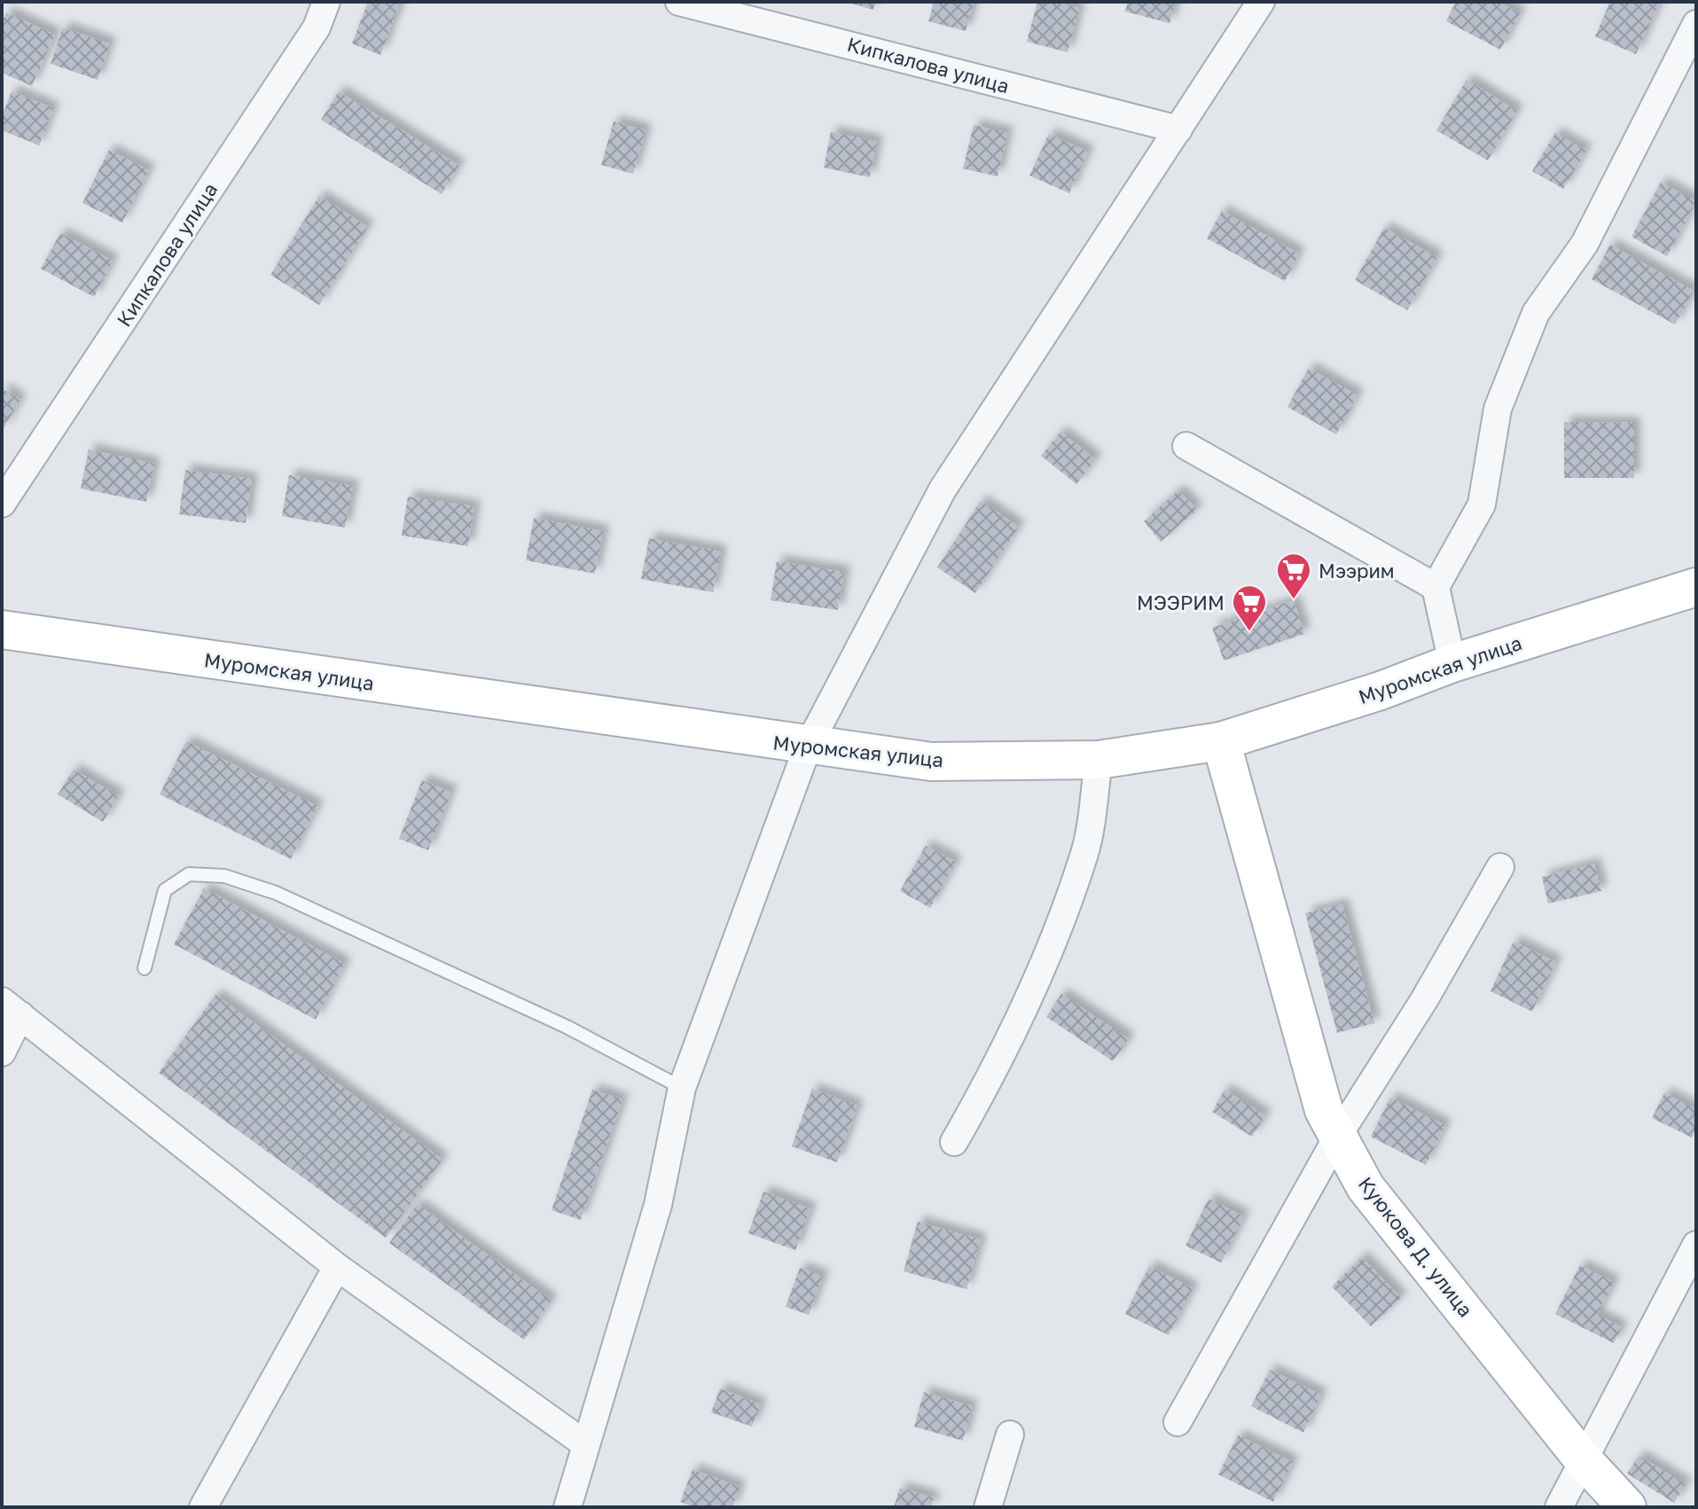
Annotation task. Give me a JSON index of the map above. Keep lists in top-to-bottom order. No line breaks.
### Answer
{"streets":{"street":["Кипкалова улица","Муромская улица","Куюкова Д. улица"]},"crossings":[["Муромская улица","Куюкова Д. улица"]],"places":{"supermarket":["Мээрим","МЭЭРИМ"]}}
